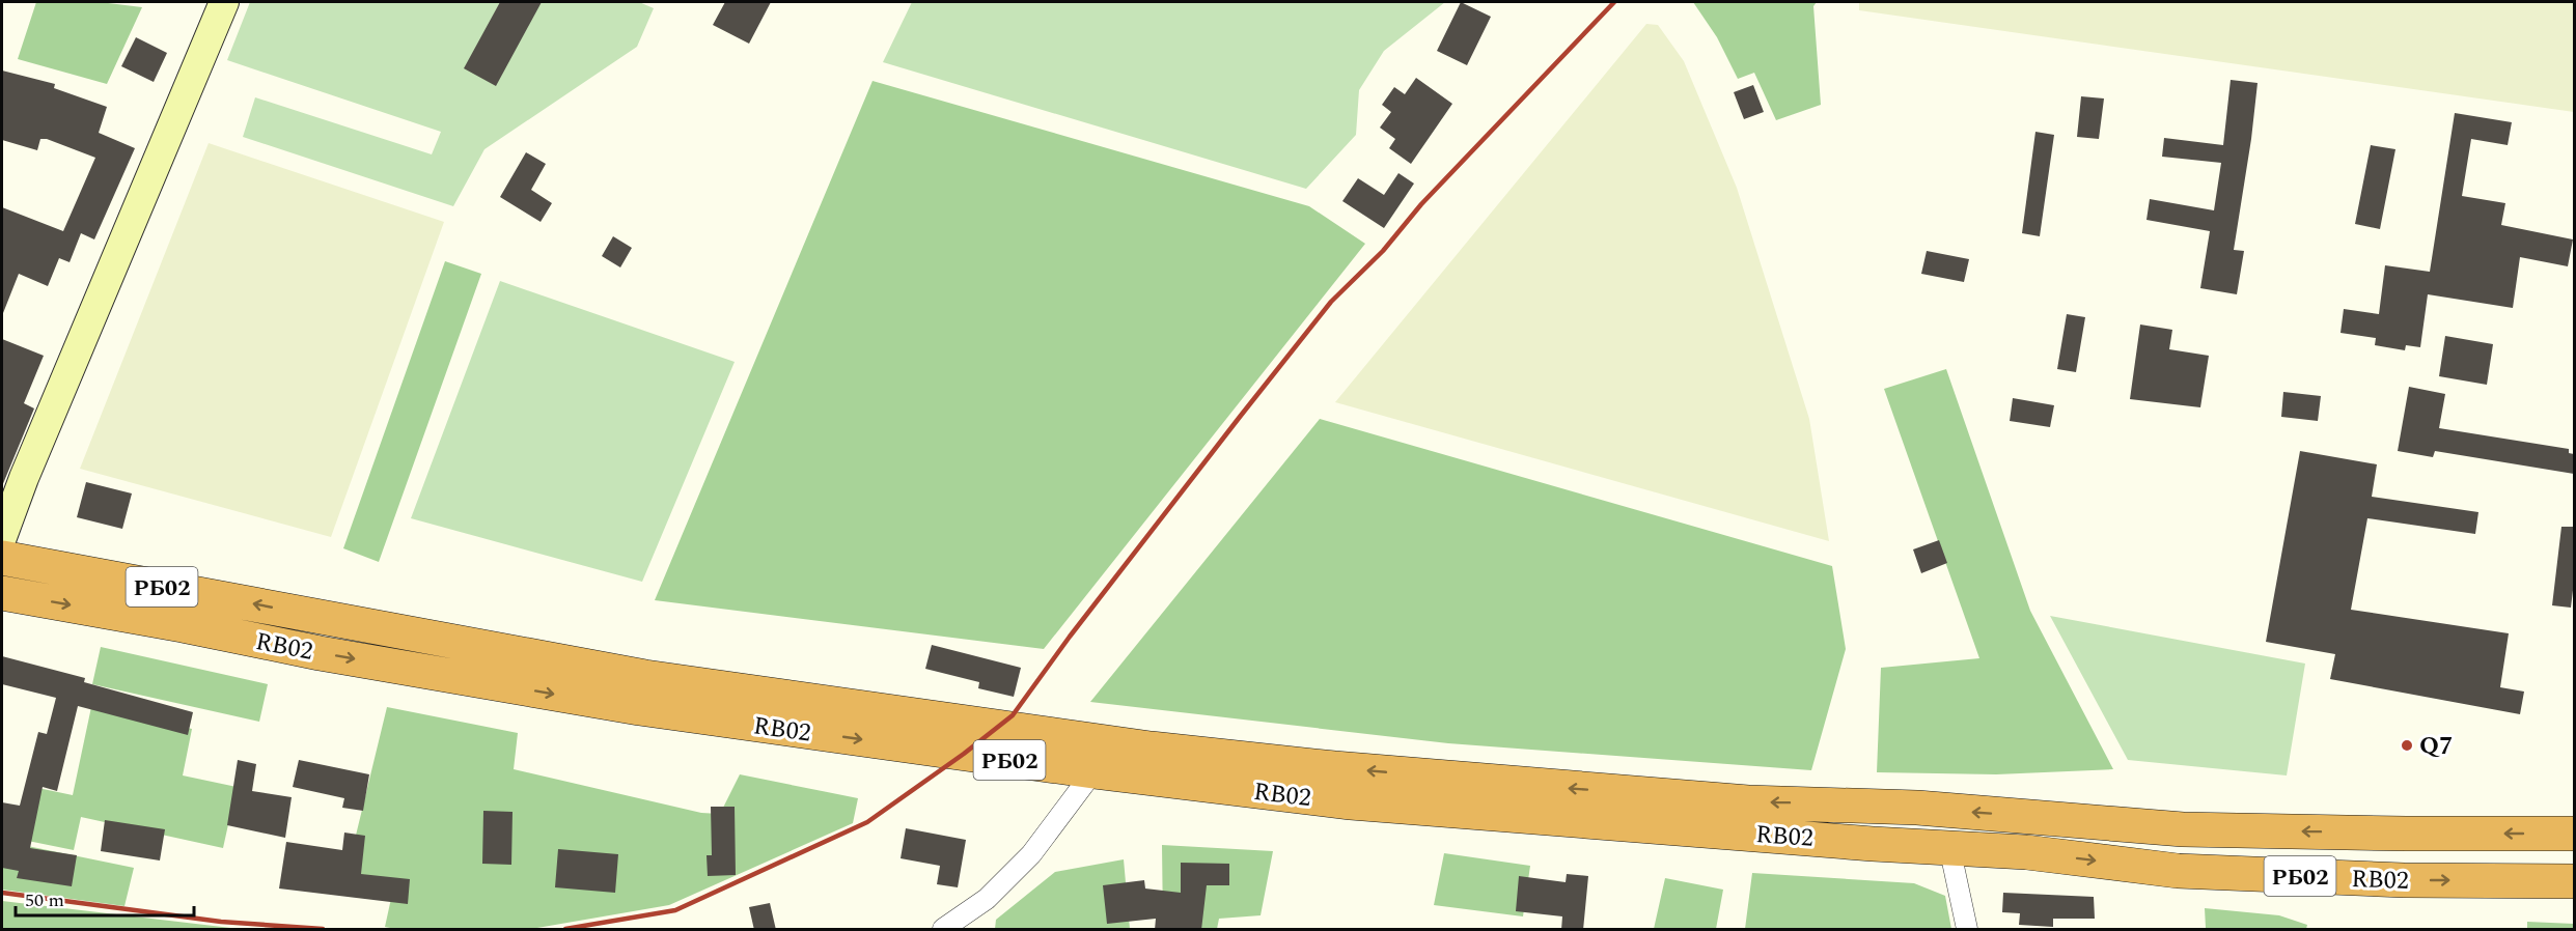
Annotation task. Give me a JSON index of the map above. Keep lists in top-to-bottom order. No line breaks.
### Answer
{"streets":{"highway":["РБ02","RB02"]},"places":["Q7"],"scale_bar":"50 m"}
